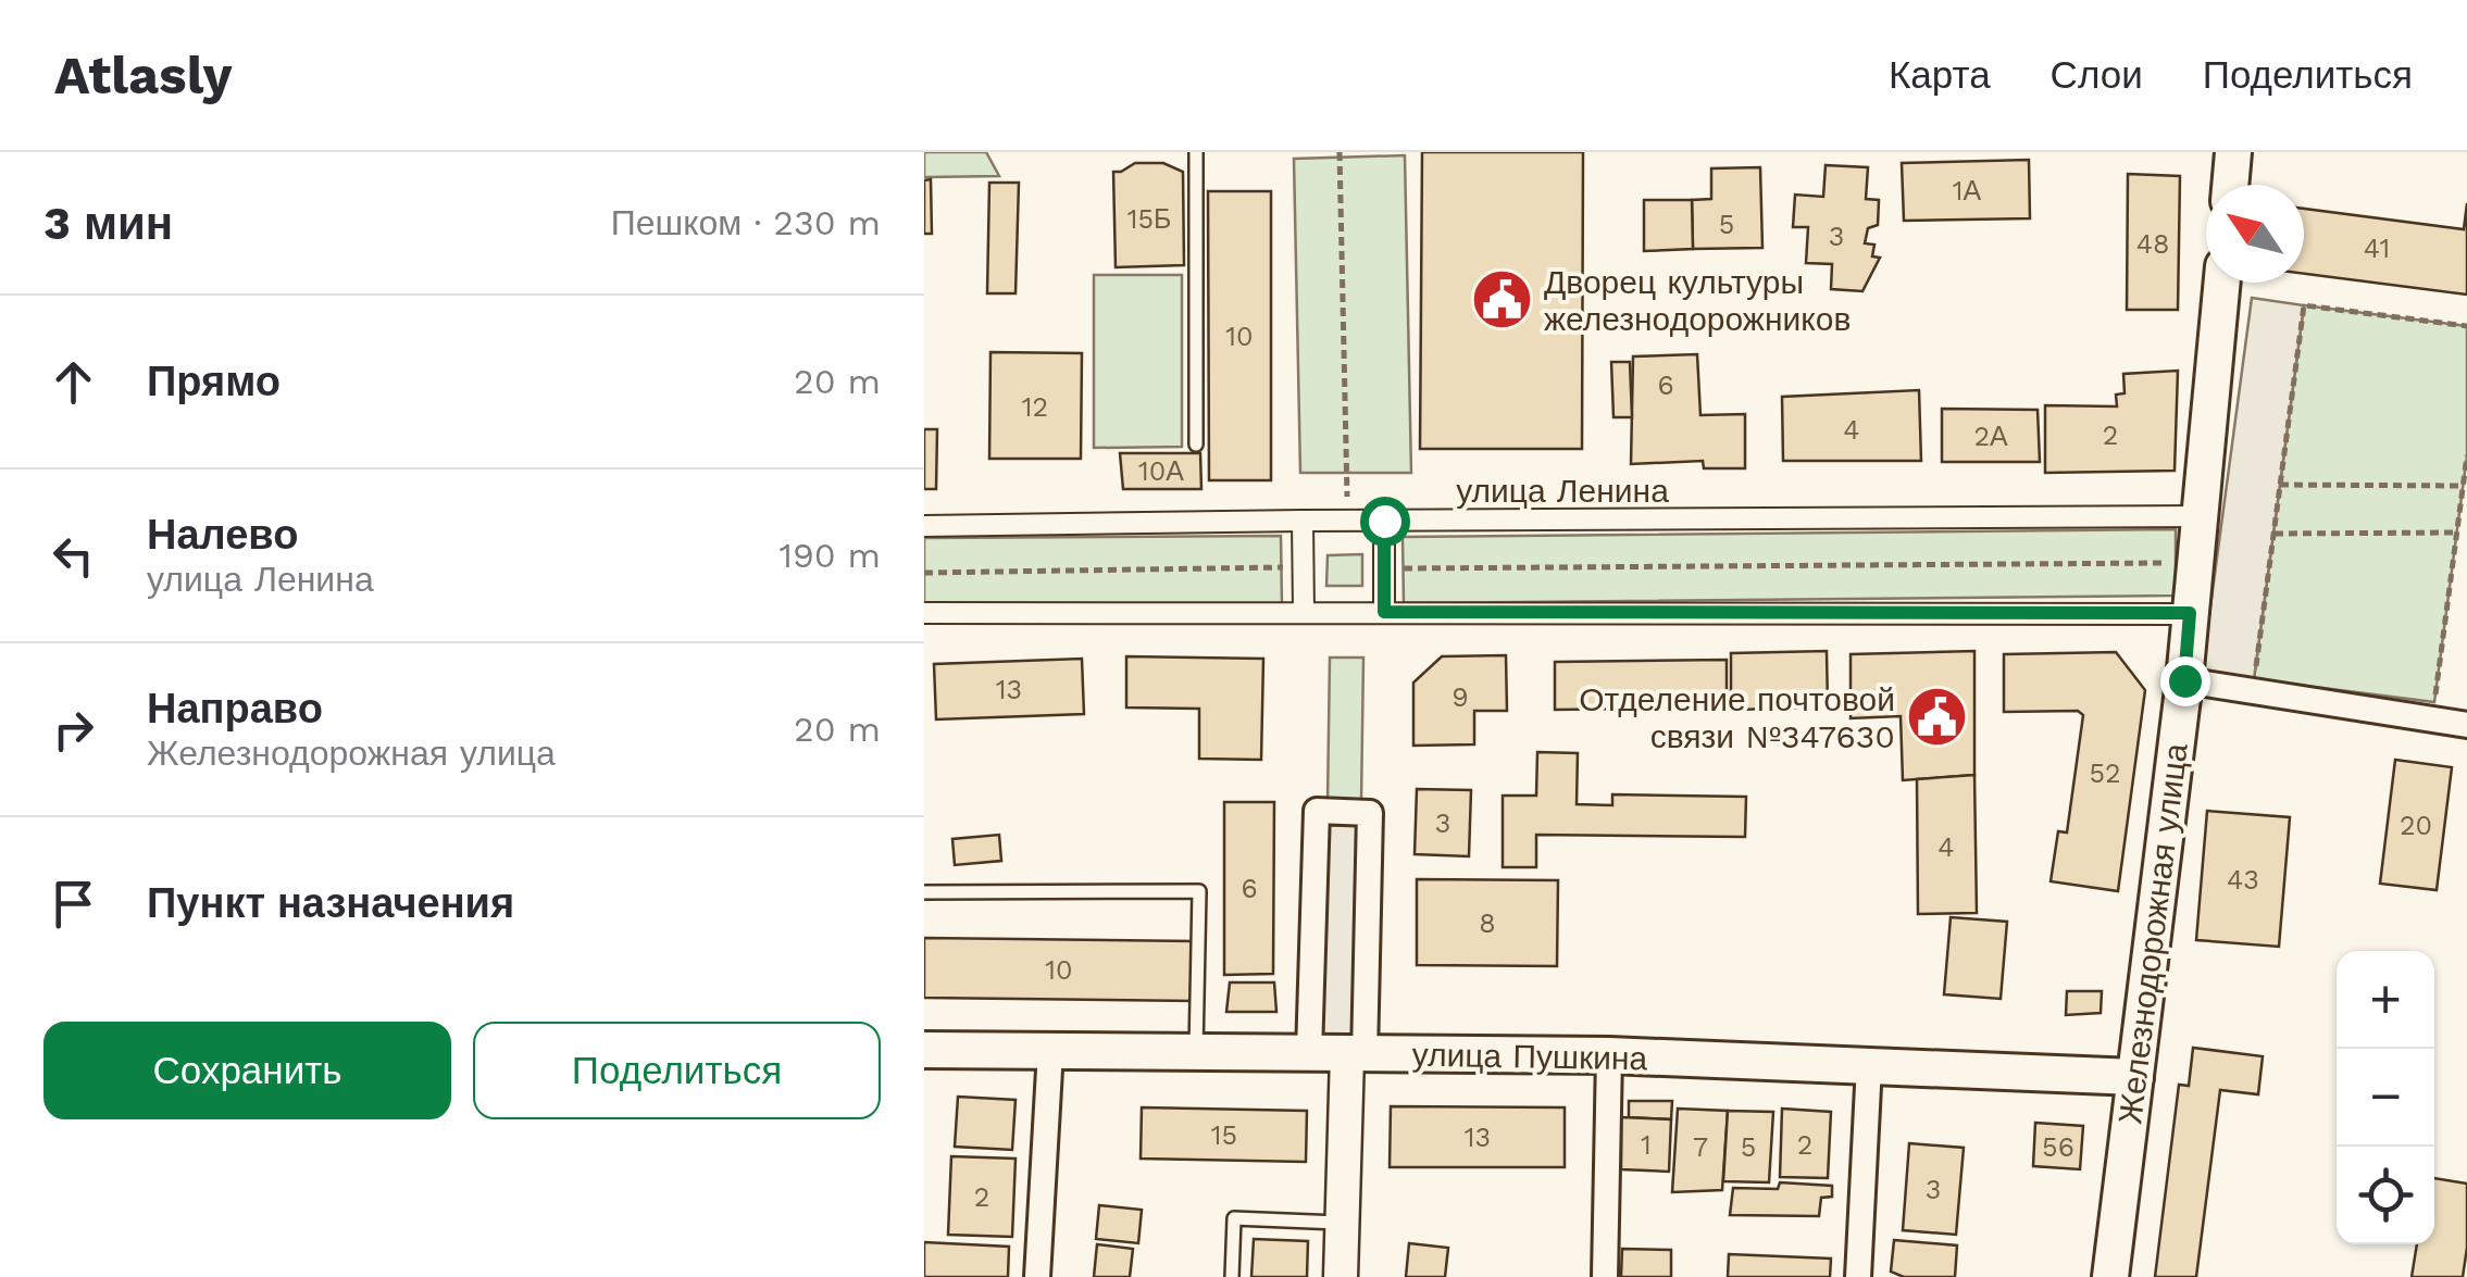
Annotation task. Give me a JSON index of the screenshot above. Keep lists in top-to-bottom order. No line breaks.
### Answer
{"streets":{"main road":["Железнодорожная улица","улица Пушкина"],"street":["улица Ленина"]},"crossings":[["улица Ленина","Железнодорожная улица"],["Железнодорожная улица","улица Пушкина"]],"places":{"public building":["Дворец культуры железнодорожников","Отделение почтовой связи №347630"]},"house_numbers":["1А","15Б","5","3","48","41","10","6","12","4","2","2А","10А","13","9","52","3","20","4","43","6","8","10","15","13","1","2","7","5","56","3","2"],"north":"top left","page":{"header":"Atlasly","nav":["Карта","Слои","Поделиться"],"heading":["3 мин","Пешком · 230 m"],"list":[["Прямо","20 m"],["Налево","улица Ленина","190 m"],["Направо","Железнодорожная улица","20 m"],"Пункт назначения"],"map_buttons":["+","−"],"buttons":["Сохранить","Поделиться"]}}
